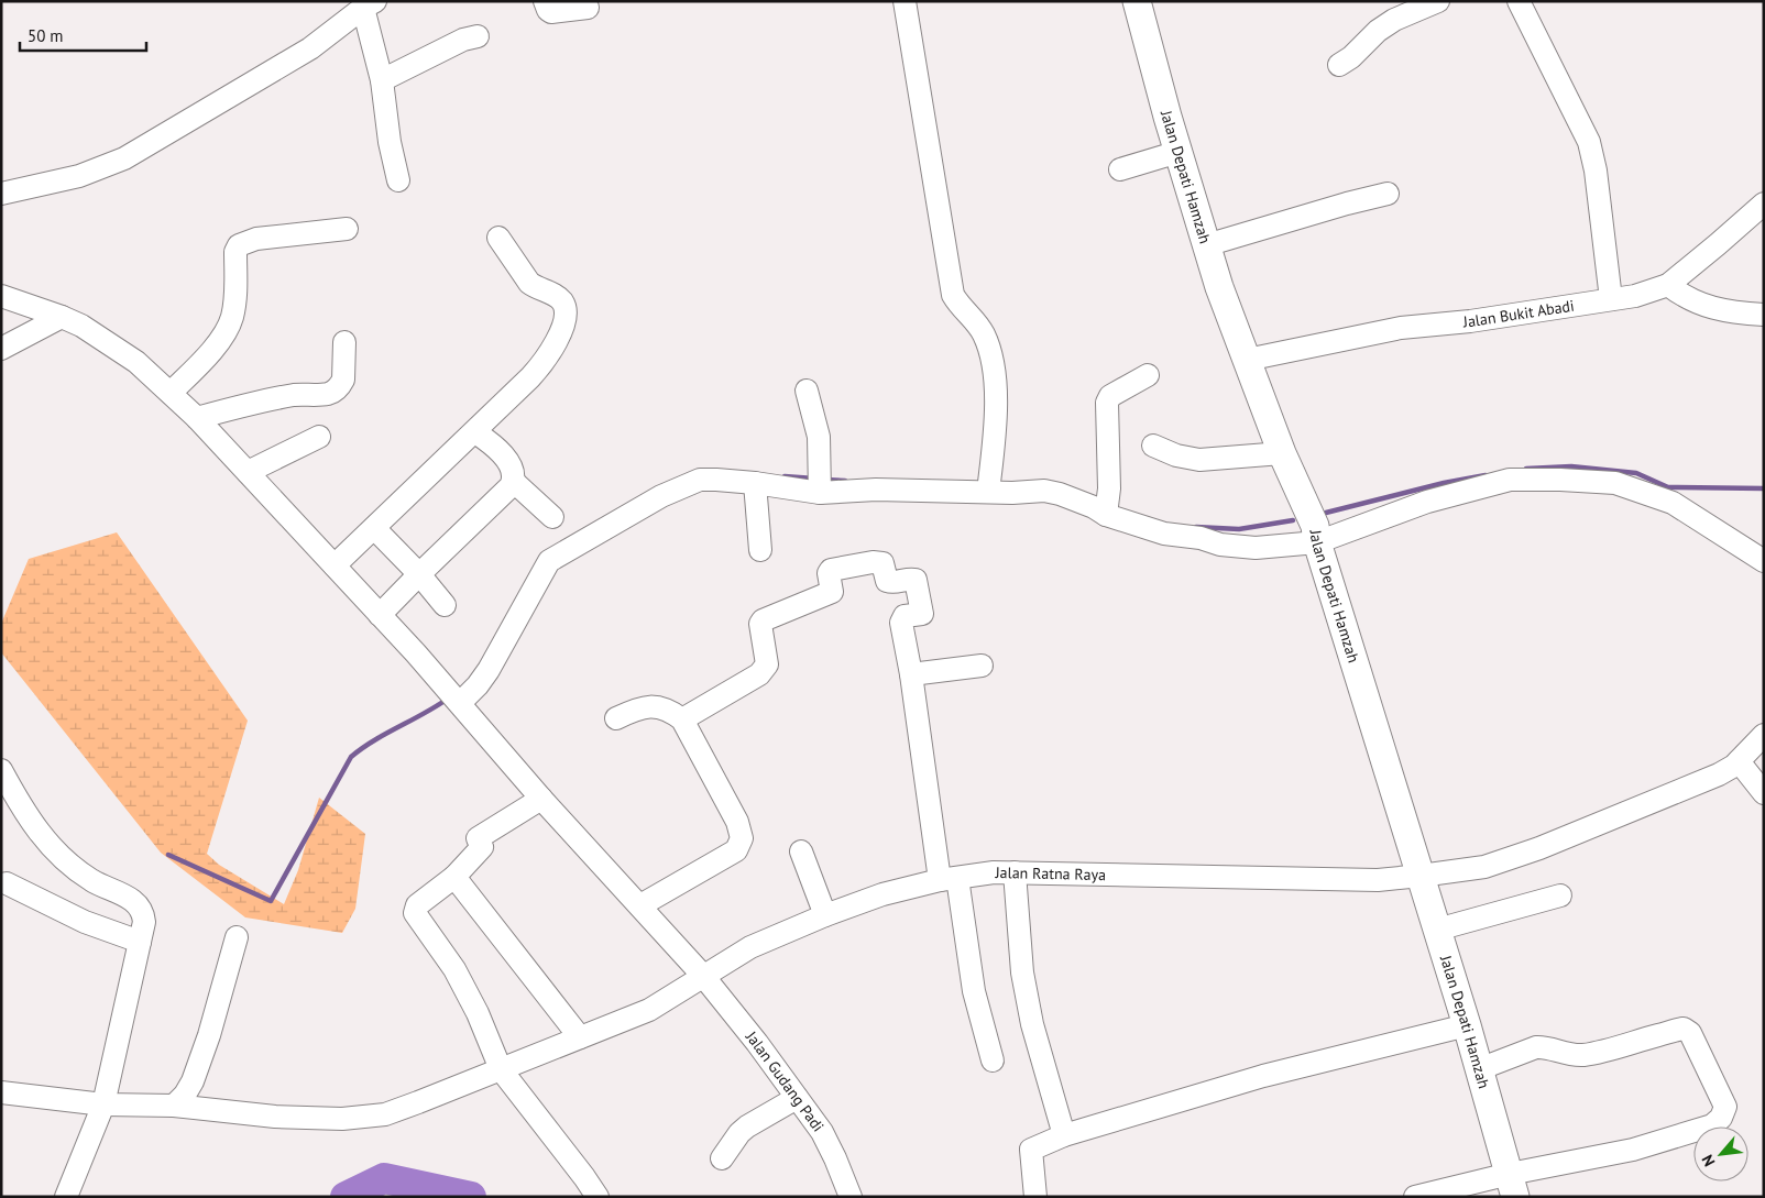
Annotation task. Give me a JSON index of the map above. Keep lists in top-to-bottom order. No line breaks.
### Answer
{"streets":{"main road":["Jalan Depati Hamzah"],"street":["Jalan Bukit Abadi","Jalan Ratna Raya","Jalan Gudang Padi"]},"crossings":[["Jalan Depati Hamzah","Jalan Bukit Abadi"],["Jalan Depati Hamzah","Jalan Ratna Raya"],["Jalan Ratna Raya","Jalan Gudang Padi"]],"scale_bar":"50 m","north":"bottom left"}
